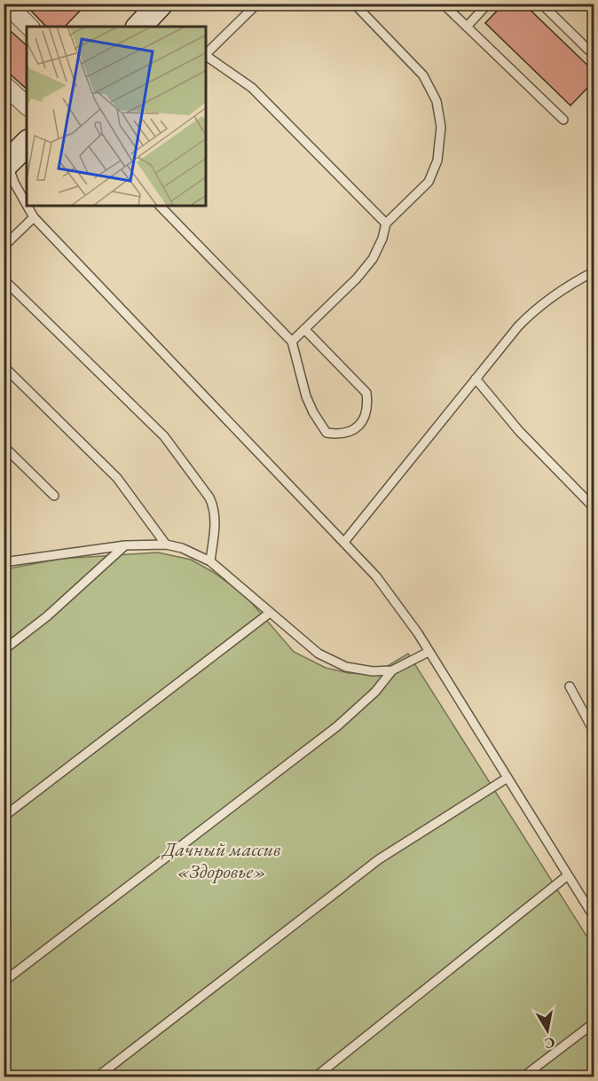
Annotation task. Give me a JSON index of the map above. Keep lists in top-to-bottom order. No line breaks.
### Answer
{"parks":["Дачный массив «Здоровье»"],"north":"bottom"}
